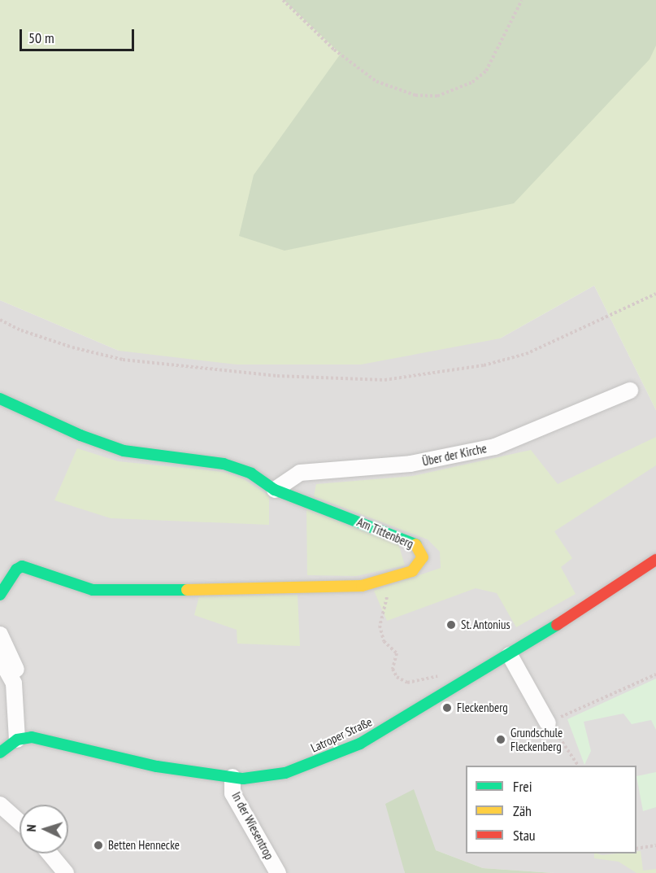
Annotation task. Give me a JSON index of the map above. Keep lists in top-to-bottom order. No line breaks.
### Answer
{"streets":{"street":["Über der Kirche","Am Tittenberg","Latroper Straße","In der Wiesentrop"]},"crossings":[["Über der Kirche","Am Tittenberg"],["Latroper Straße","In der Wiesentrop"]],"places":["St. Antonius","Fleckenberg","Grundschule Fleckenberg","Betten Hennecke"],"legend":["Frei","Zäh","Stau"],"scale_bar":"50 m","north":"left"}
